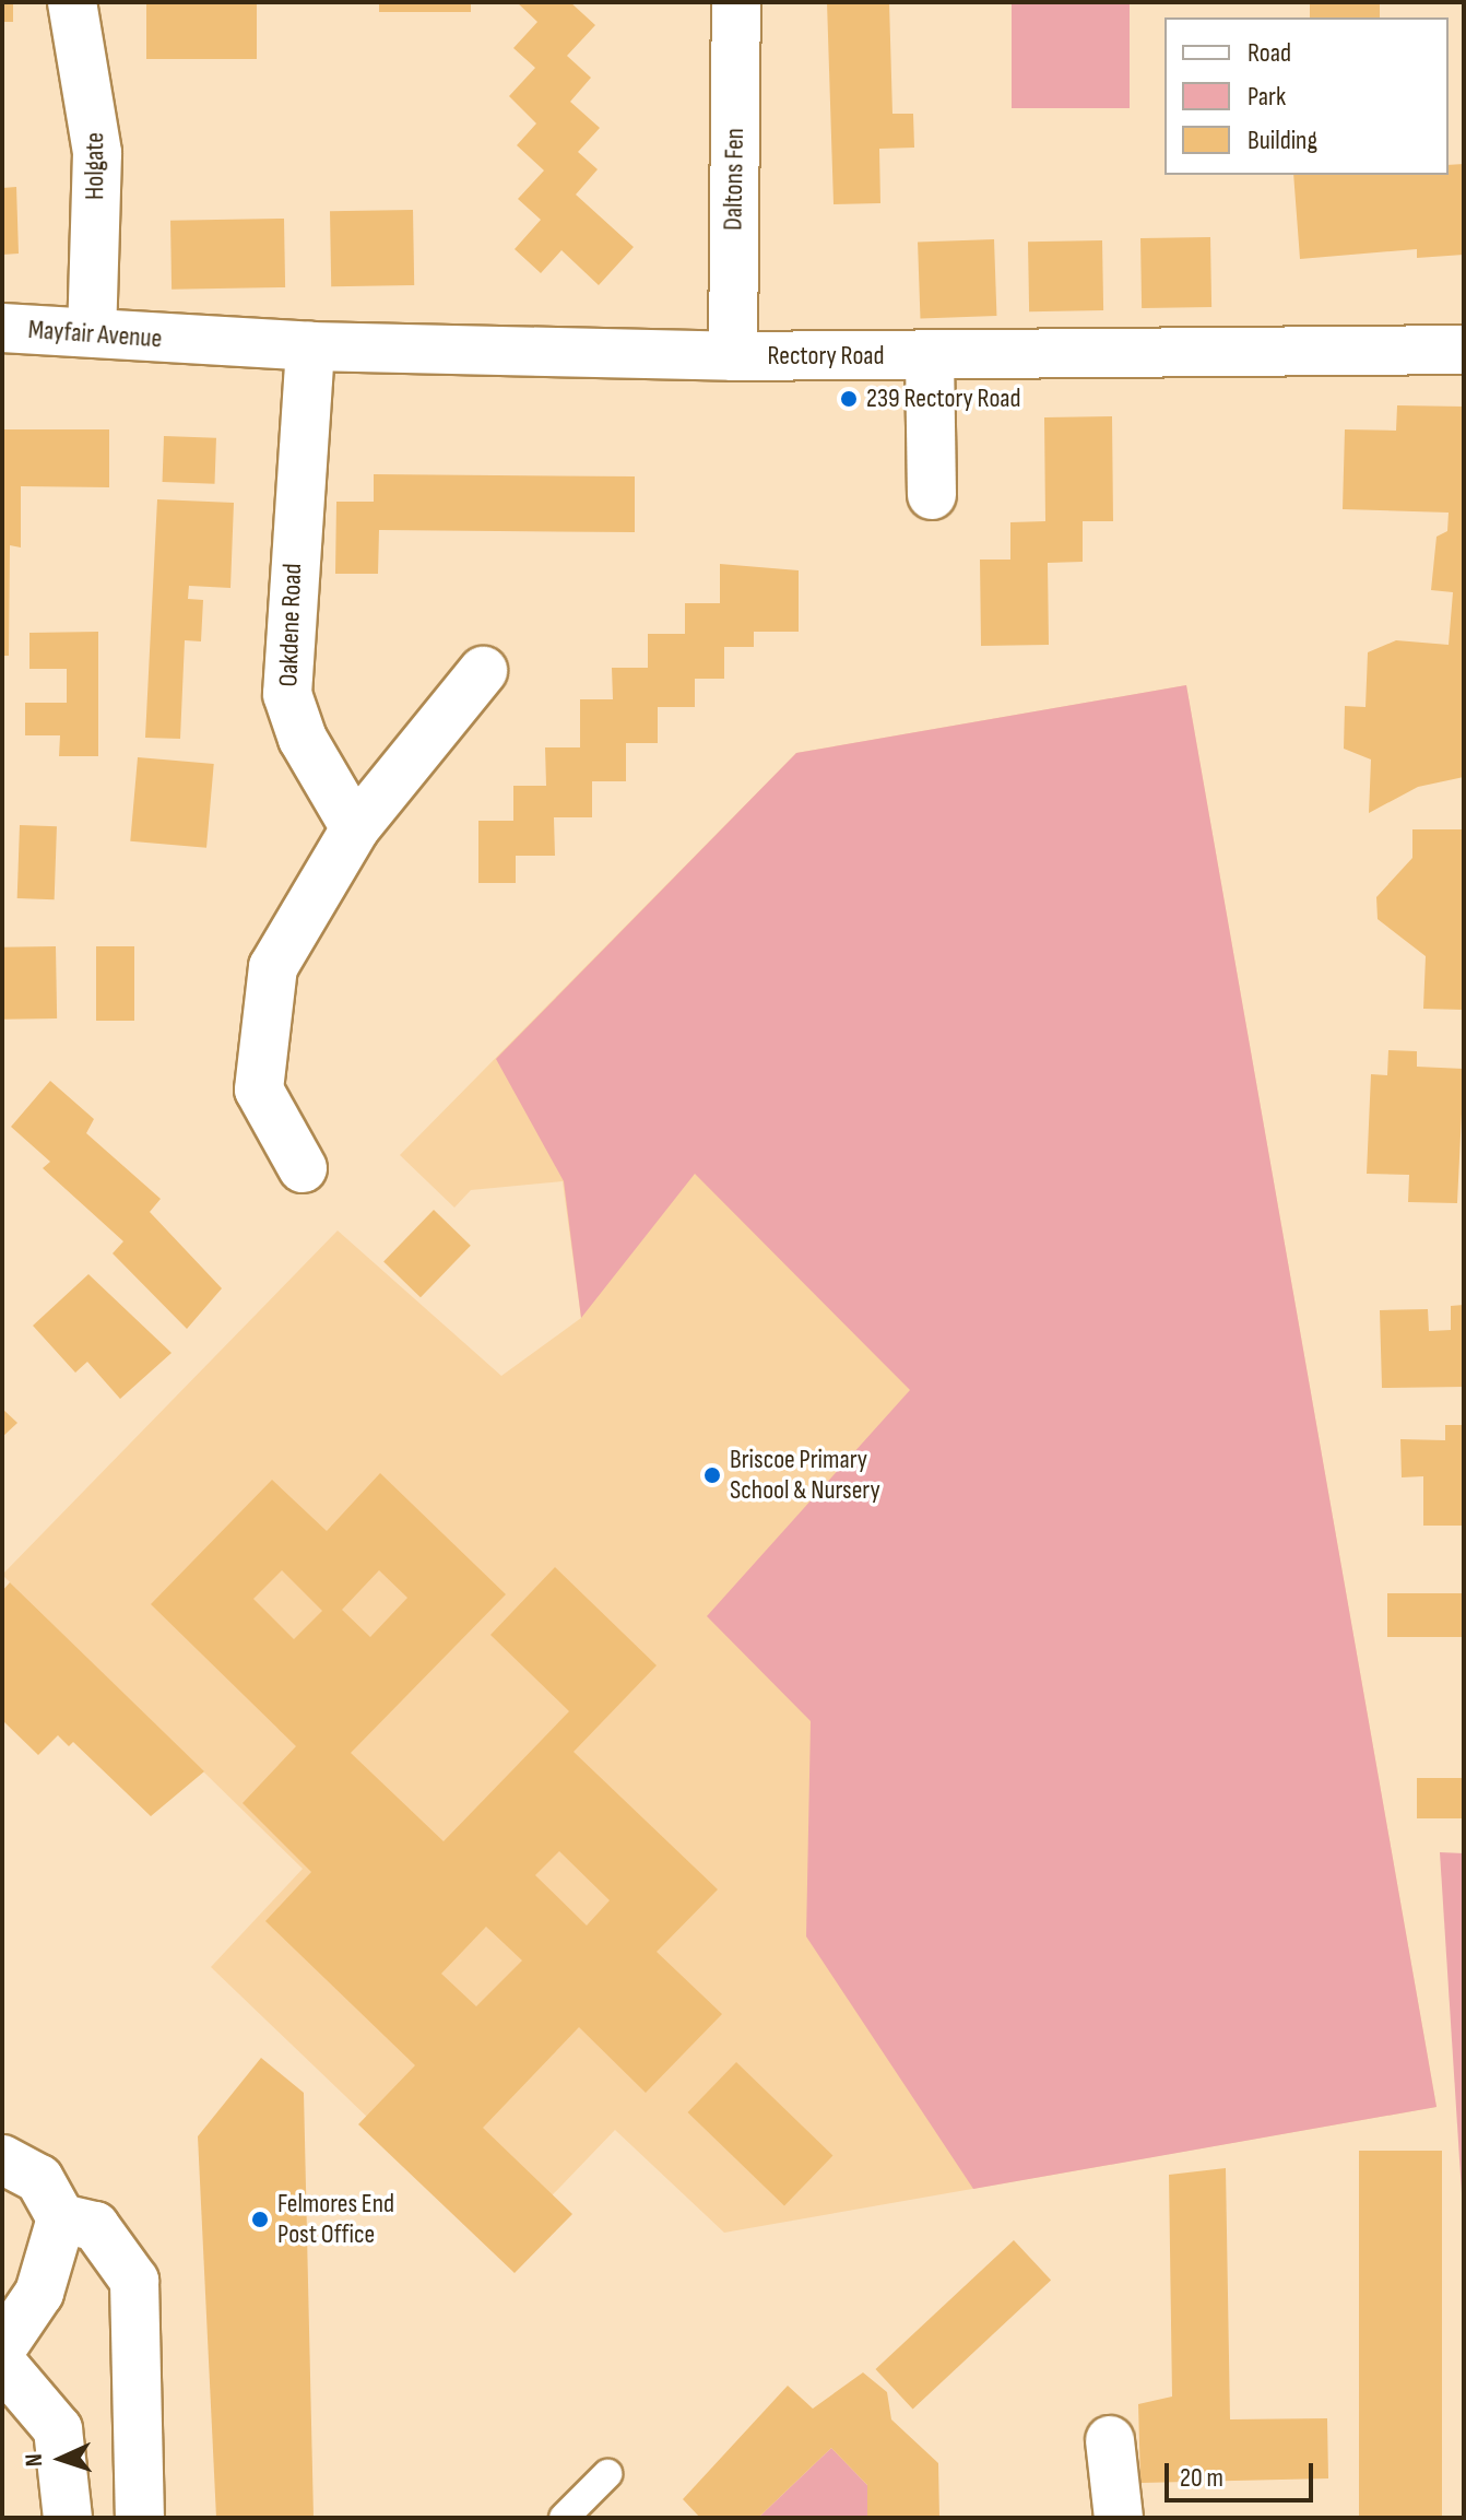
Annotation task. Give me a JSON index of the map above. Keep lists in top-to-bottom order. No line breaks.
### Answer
{"streets":{"street":["Holgate","Daltons Fen","Mayfair Avenue","Rectory Road","Oakdene Road"]},"crossings":[["Holgate","Mayfair Avenue"],["Daltons Fen","Rectory Road"],["Mayfair Avenue","Rectory Road"],["Rectory Road","Oakdene Road"]],"places":["239 Rectory Road","Briscoe Primary School & Nursery","Felmores End Post Office"],"legend":["Road","Park","Building"],"scale_bar":"20 m","north":"left"}
